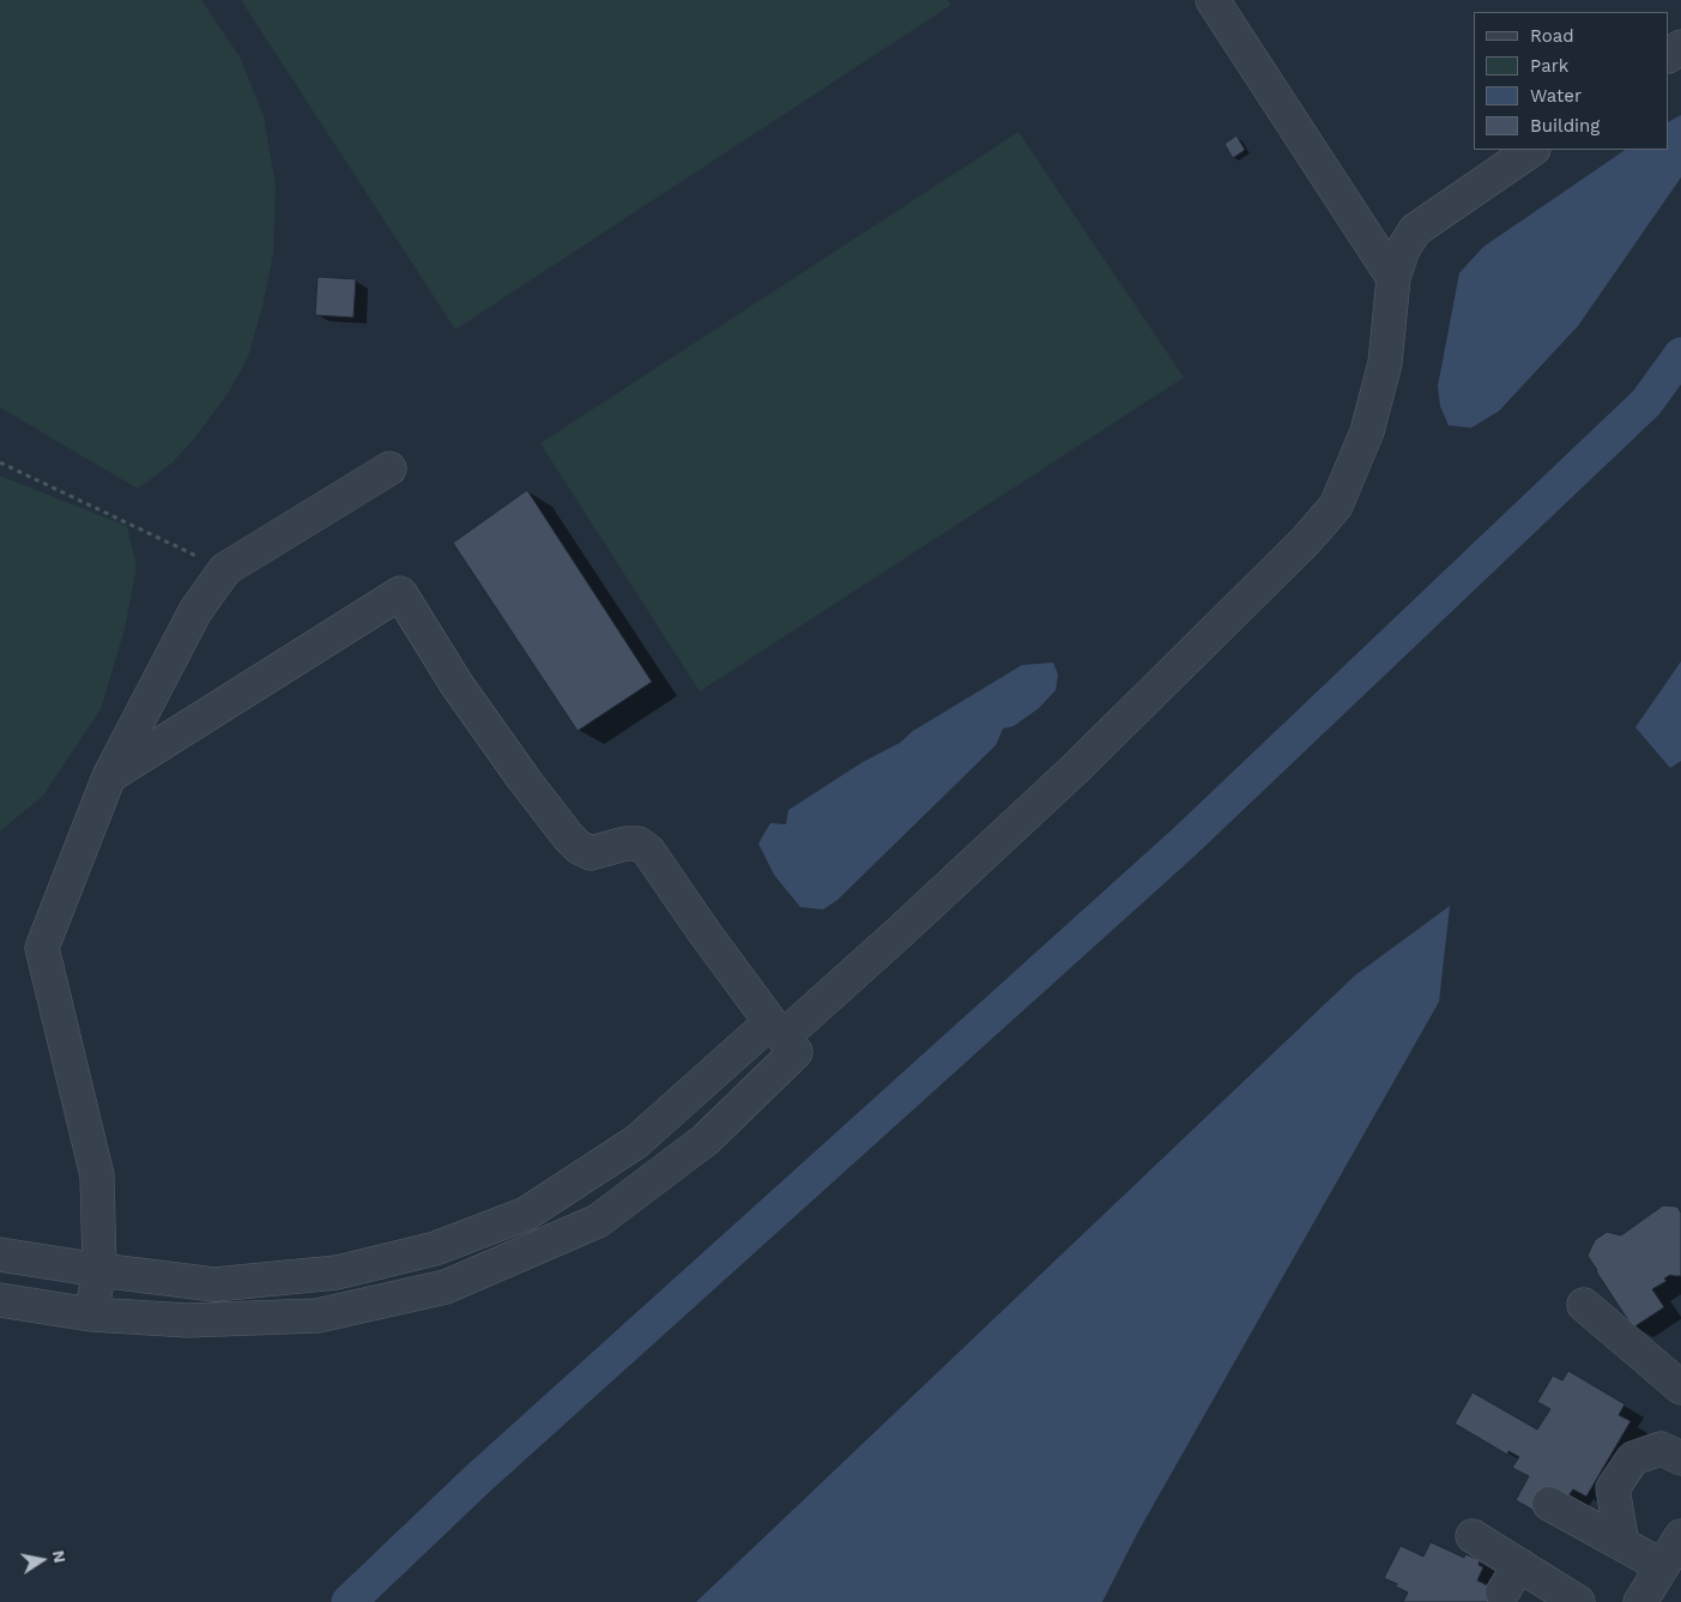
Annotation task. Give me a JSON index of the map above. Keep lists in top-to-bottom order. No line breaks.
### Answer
{"legend":["Road","Park","Water","Building"],"north":"right"}
